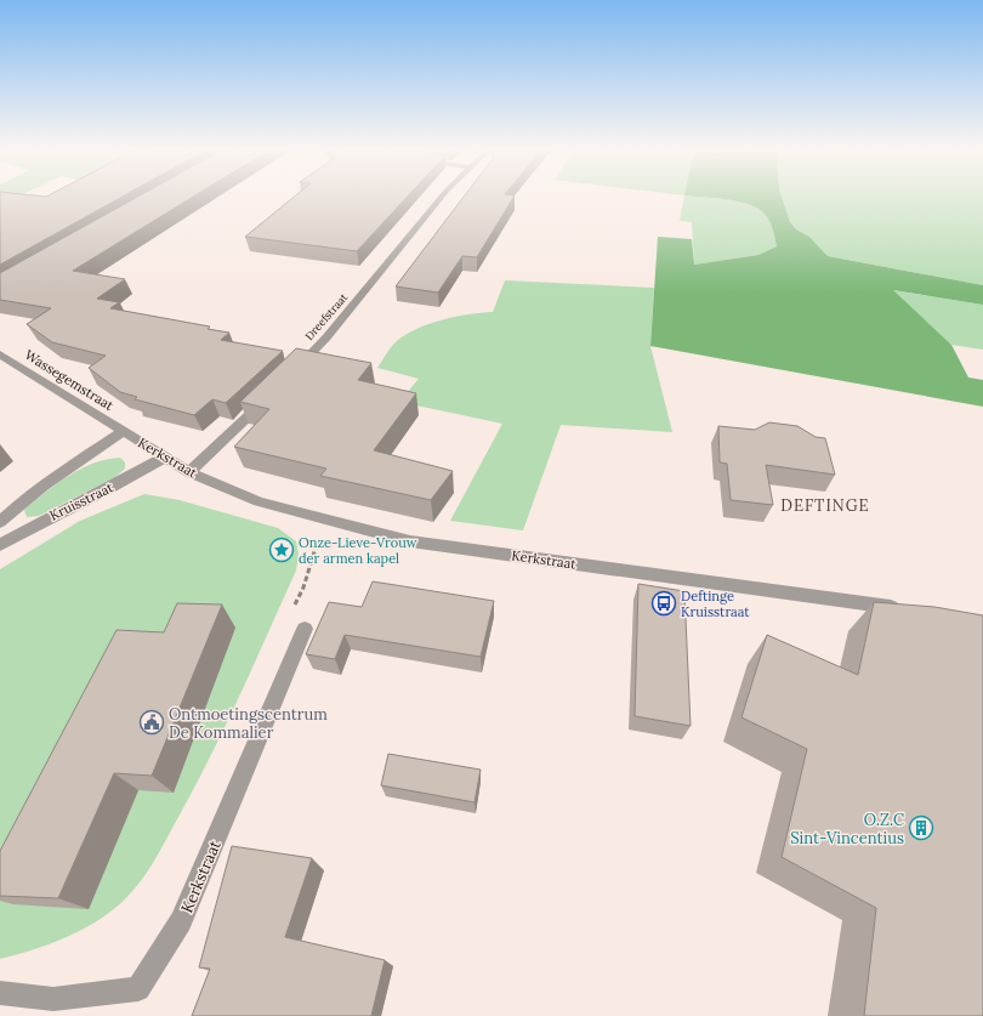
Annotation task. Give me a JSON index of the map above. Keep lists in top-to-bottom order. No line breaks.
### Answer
{"streets":{"street":["Dreefstraat","Wassegemstraat","Kerkstraat","Kruisstraat"]},"crossings":[["Wassegemstraat","Kerkstraat"],["Kerkstraat","Kruisstraat"]],"districts":["DEFTINGE"],"places":{"place":["Onze-Lieve-Vrouw der armen kapel"],"bus stop":["Deftinge Kruisstraat"],"public building":["Ontmoetingscentrum De Kommalier"],"building":["O.Z.C Sint-Vincentius"]}}
